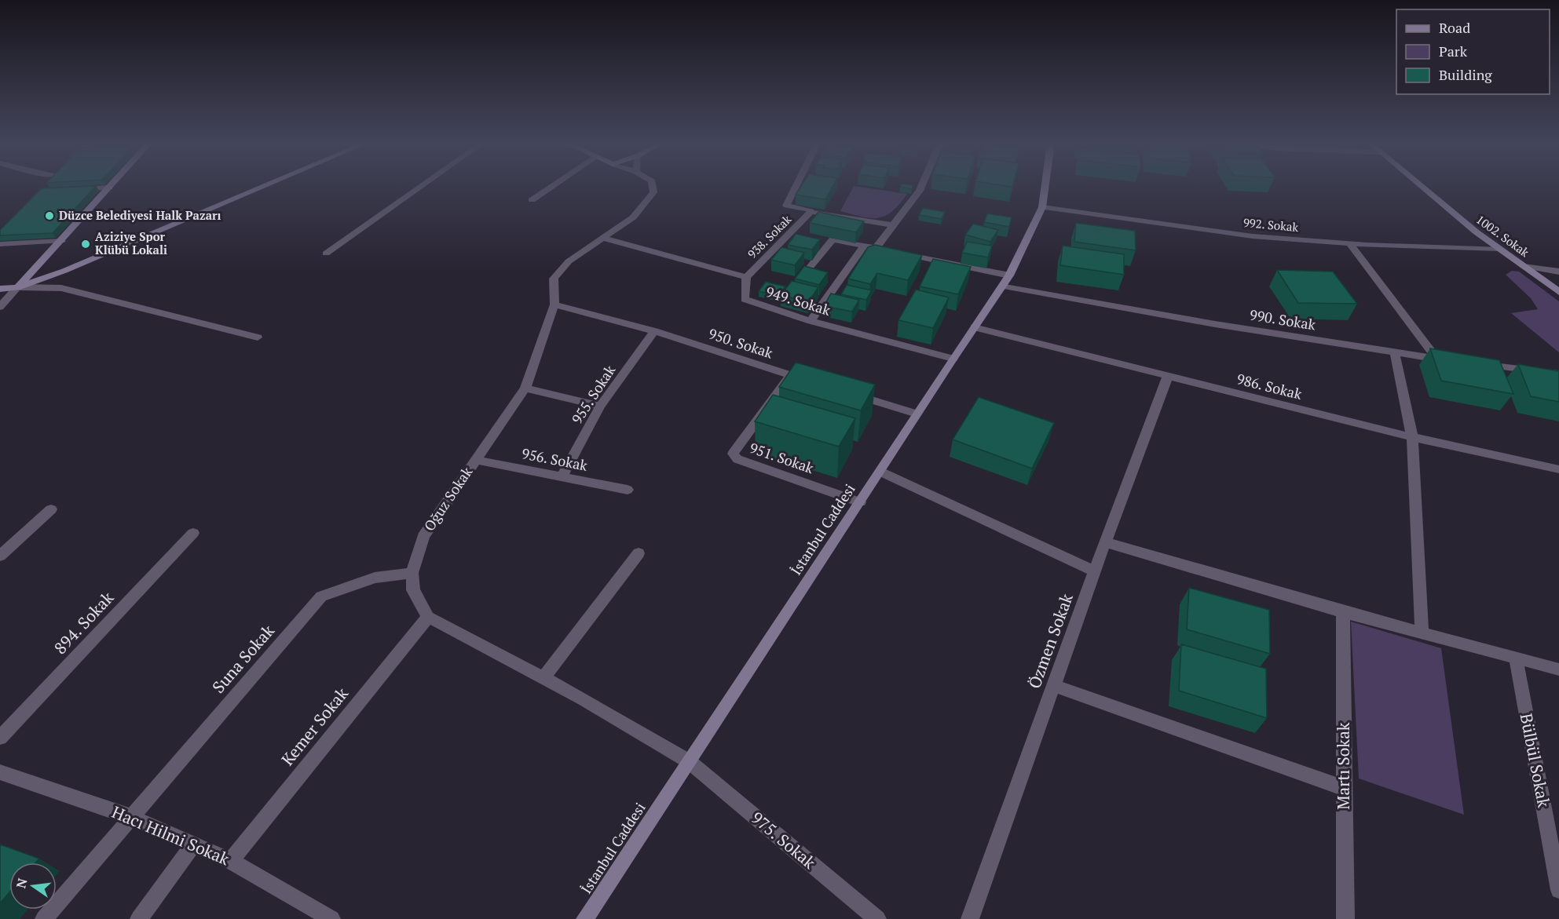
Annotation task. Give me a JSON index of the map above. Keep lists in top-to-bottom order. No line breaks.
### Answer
{"streets":{"street":["992. Sokak","1002. Sokak","938. Sokak","949. Sokak","990. Sokak","950. Sokak","986. Sokak","955. Sokak","951. Sokak","956. Sokak","Oğuz Sokak","İstanbul Caddesi","894. Sokak","Özmen Sokak","Suna Sokak","Kemer Sokak","Bülbül Sokak","Martı Sokak","Hacı Hilmi Sokak","975. Sokak"]},"crossings":[["992. Sokak","1002. Sokak"],["992. Sokak","İstanbul Caddesi"],["938. Sokak","949. Sokak"],["949. Sokak","İstanbul Caddesi"],["990. Sokak","İstanbul Caddesi"],["950. Sokak","955. Sokak"],["950. Sokak","951. Sokak"],["950. Sokak","Oğuz Sokak"],["986. Sokak","İstanbul Caddesi"],["986. Sokak","Özmen Sokak"],["955. Sokak","956. Sokak"],["951. Sokak","İstanbul Caddesi"],["956. Sokak","Oğuz Sokak"],["Oğuz Sokak","Suna Sokak"],["Oğuz Sokak","Kemer Sokak"],["İstanbul Caddesi","975. Sokak"],["Suna Sokak","Hacı Hilmi Sokak"],["Kemer Sokak","Hacı Hilmi Sokak"]],"places":["Düzce Belediyesi Halk Pazarı","Aziziye Spor Klübü Lokali"],"legend":["Road","Park","Building"],"north":"left"}
